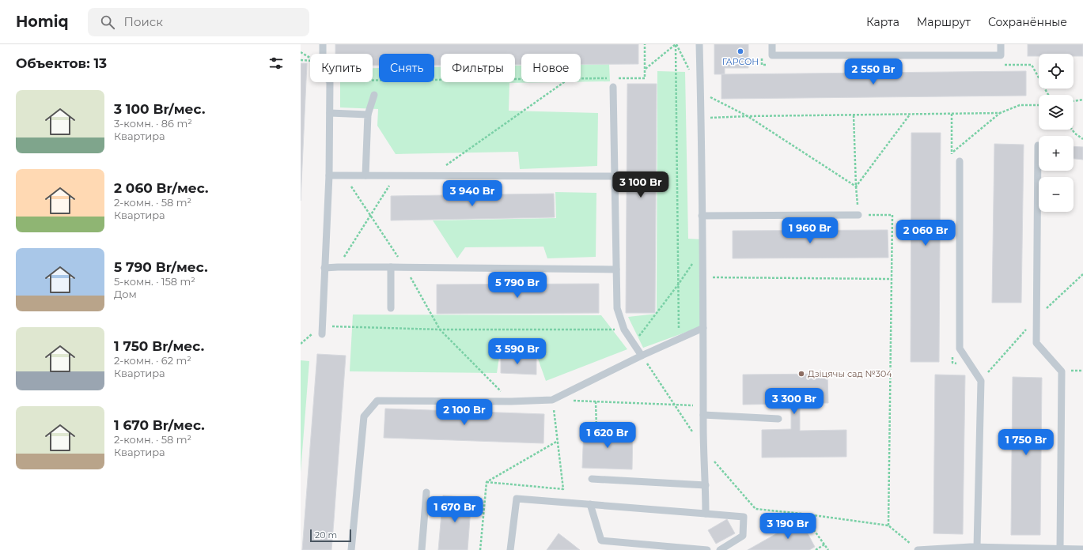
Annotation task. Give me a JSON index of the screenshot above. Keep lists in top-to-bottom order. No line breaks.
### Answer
{"places":["ГАРСОН","Дзіцячы сад №304"],"scale_bar":"20 m","page":{"header":"Homiq","search":"Поиск","nav":["Карта","Маршрут","Сохранённые"],"heading":"Объектов: 13","map_buttons":["+","−"],"chip":["Купить","Снять","Фильтры","Новое"],"price":["2 550 Br","3 100 Br","3 940 Br","1 960 Br","2 060 Br","5 790 Br","3 590 Br","3 300 Br","2 100 Br","1 620 Br","1 750 Br","1 670 Br","3 190 Br"],"list":[{"name":"3 100 Br/мес.","note":"3-комн. · 86 m² · Квартира"},{"name":"2 060 Br/мес.","note":"2-комн. · 58 m² · Квартира"},{"name":"5 790 Br/мес.","note":"5-комн. · 158 m² · Дом"},{"name":"1 750 Br/мес.","note":"2-комн. · 62 m² · Квартира"},{"name":"1 670 Br/мес.","note":"2-комн. · 58 m² · Квартира"}],"scale":"20 m"}}
